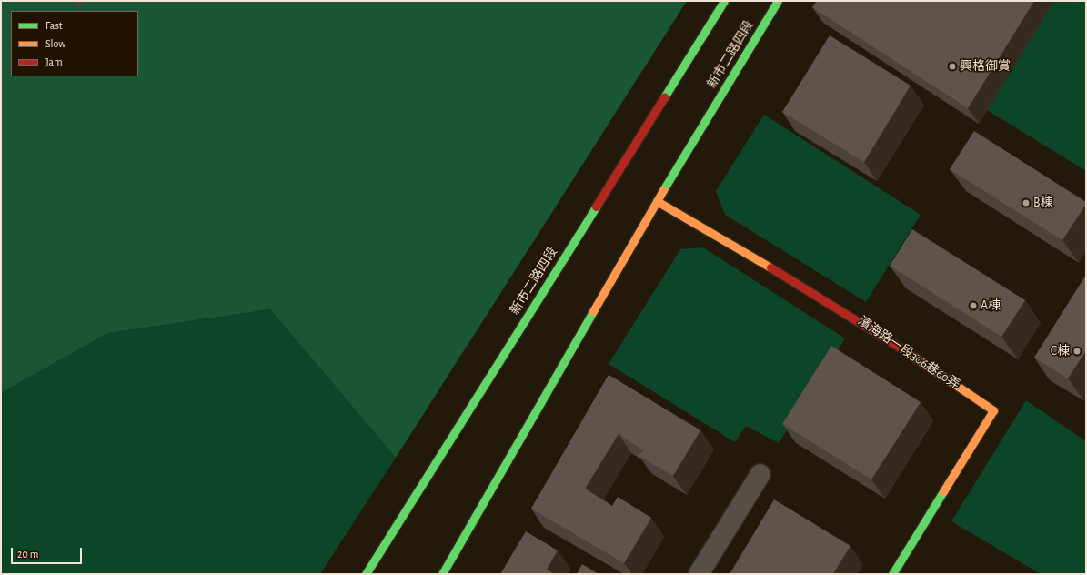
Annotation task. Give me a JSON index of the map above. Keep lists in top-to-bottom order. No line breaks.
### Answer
{"streets":{"street":["新市二路四段","濱海路一段306巷60弄"]},"crossings":[["新市二路四段","濱海路一段306巷60弄"]],"places":["興格御賞","B棟","A棟","C棟"],"legend":["Fast","Slow","Jam"],"scale_bar":"20 m"}
